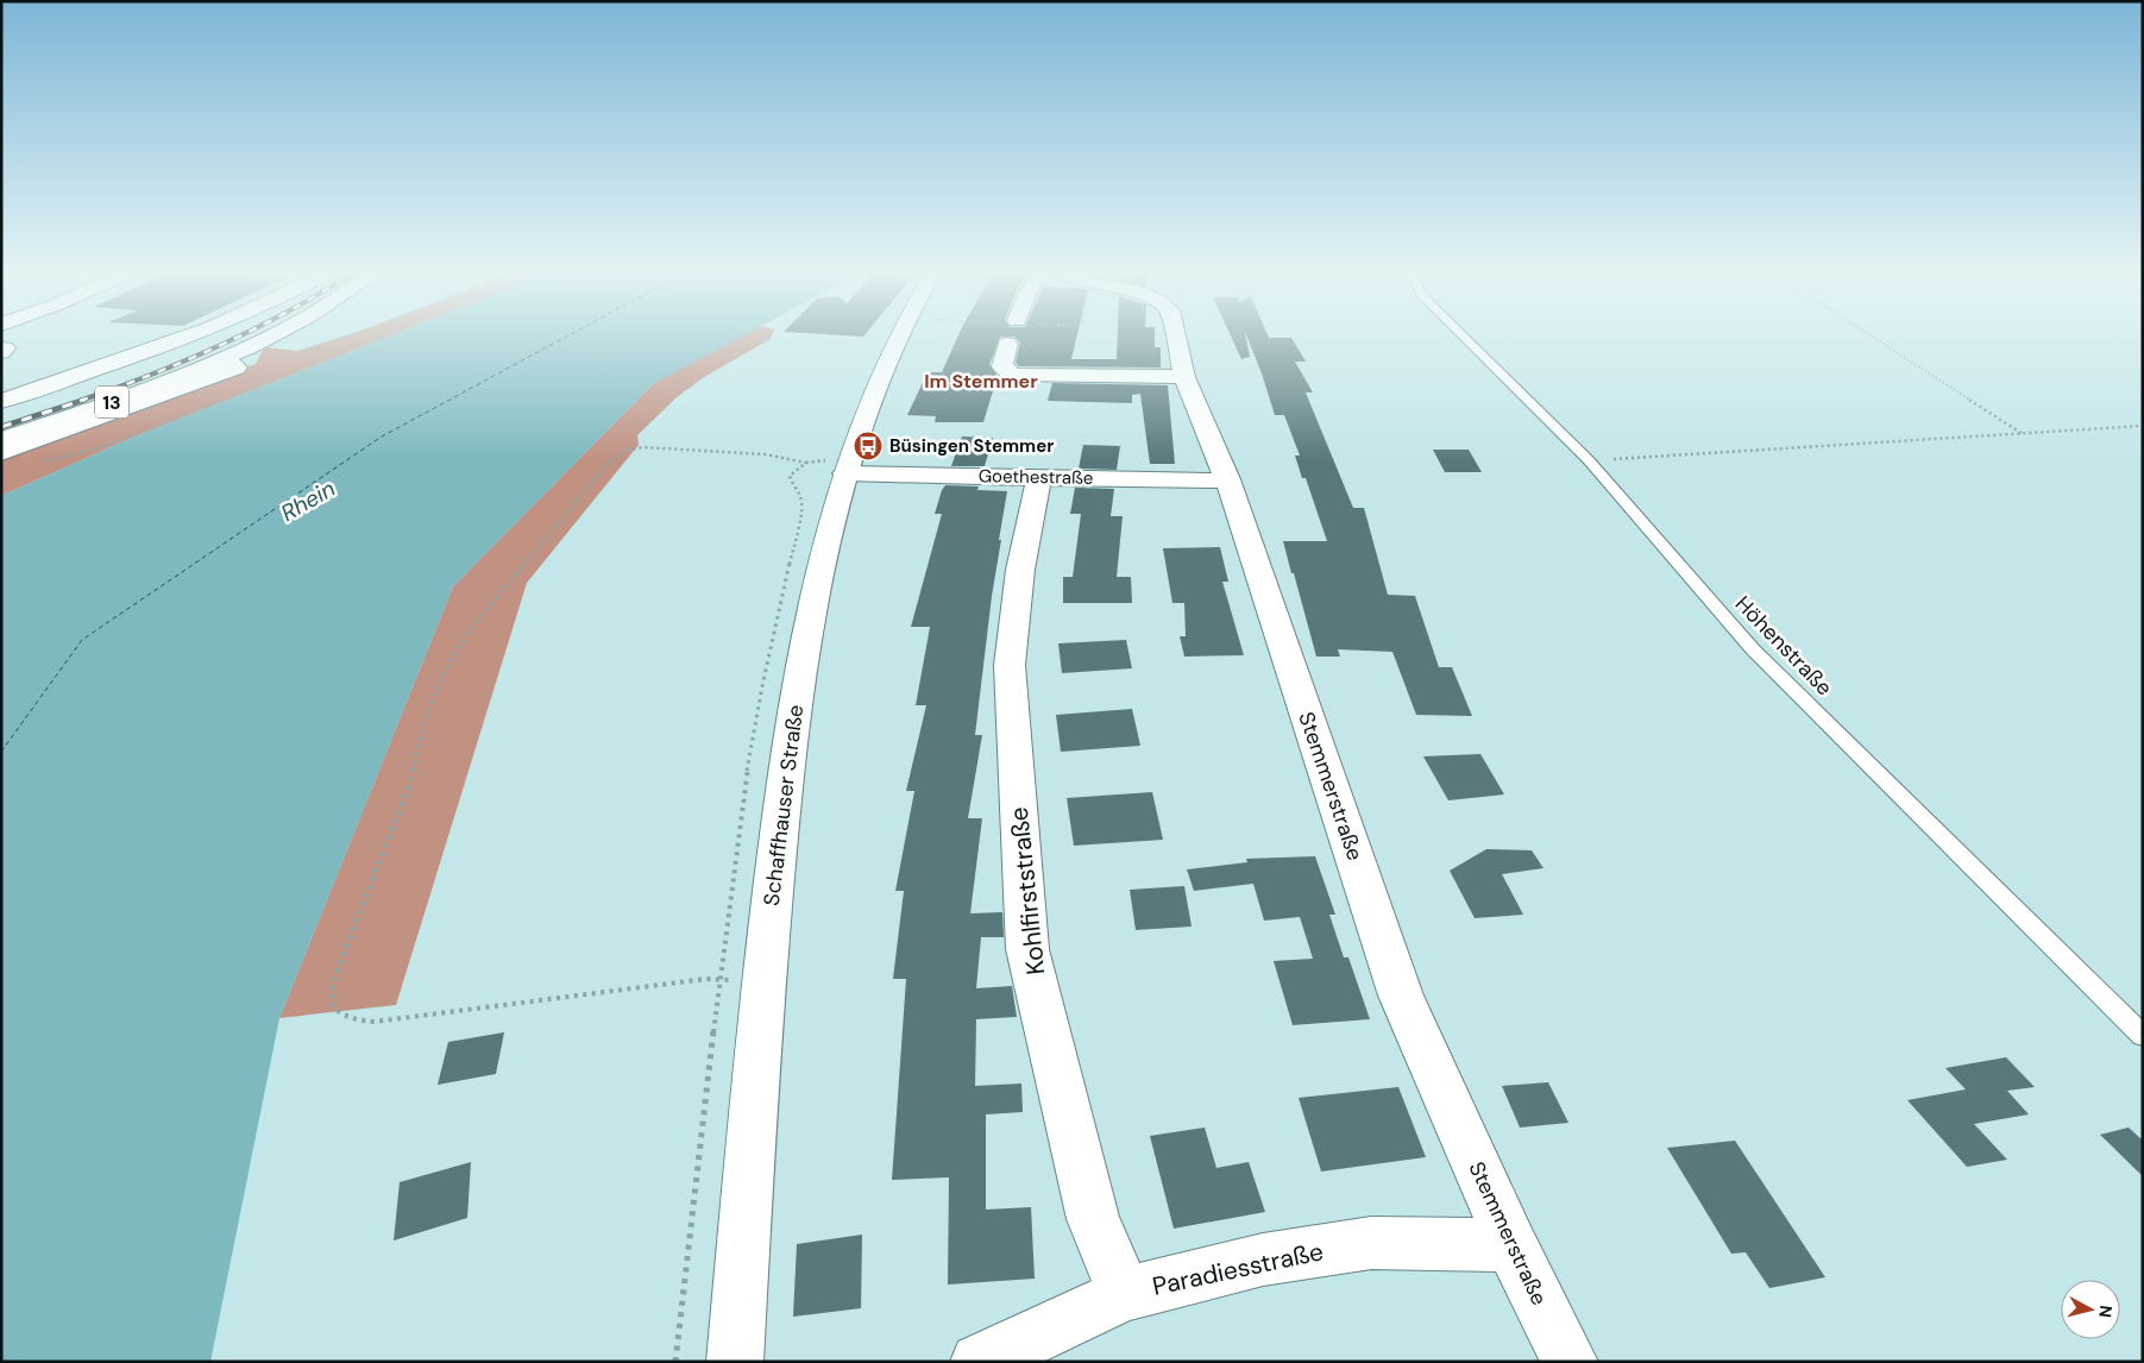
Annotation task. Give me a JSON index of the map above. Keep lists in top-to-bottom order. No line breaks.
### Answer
{"streets":{"street":["13","Goethestraße","Stemmerstraße","Schaffhauser Straße","Kohlfirststraße","Paradiesstraße"],"lane":["Höhenstraße"]},"crossings":[["Goethestraße","Stemmerstraße"],["Goethestraße","Schaffhauser Straße"],["Goethestraße","Kohlfirststraße"],["Stemmerstraße","Paradiesstraße"],["Kohlfirststraße","Paradiesstraße"]],"districts":["Im Stemmer"],"water":["Rhein"],"places":{"bus stop":["Büsingen Stemmer"]},"north":"right"}
